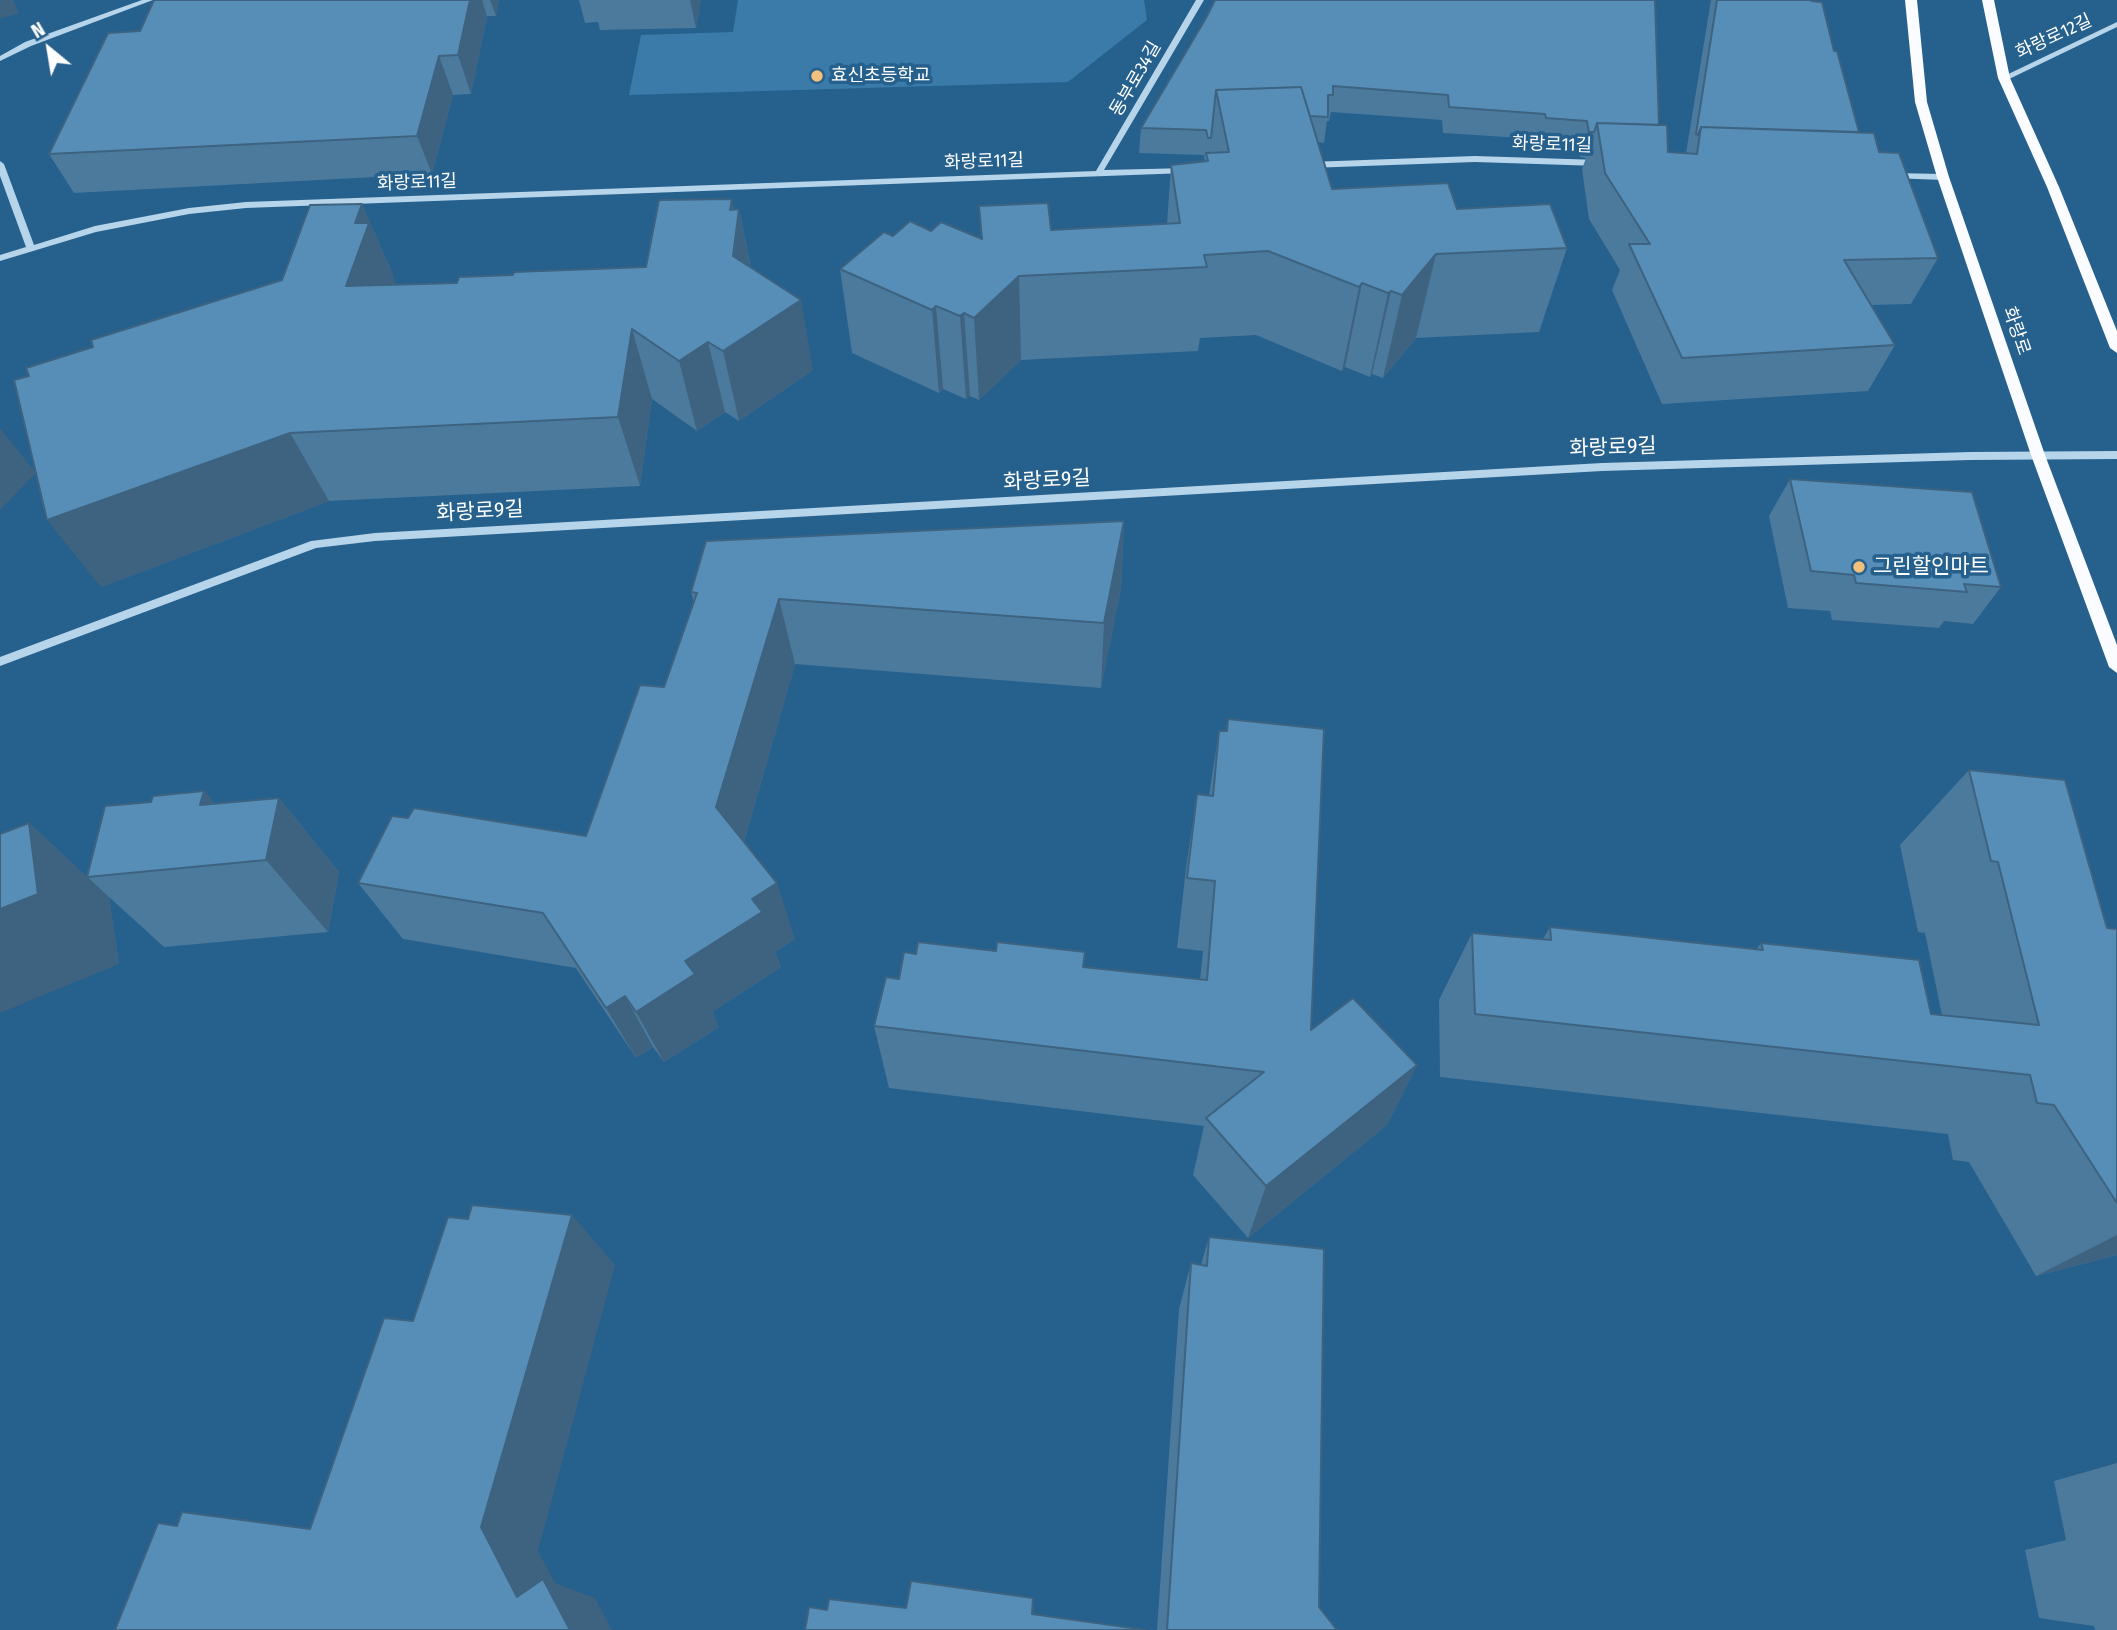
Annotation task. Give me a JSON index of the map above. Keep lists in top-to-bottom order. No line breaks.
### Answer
{"streets":{"main road":["화랑로"],"street":["화랑로12길","동부로34길","화랑로11길","화랑로9길"]},"crossings":[["동부로34길","화랑로11길"],["화랑로","화랑로9길"]],"places":["효신초등학교","그린할인마트"],"north":"top left"}
